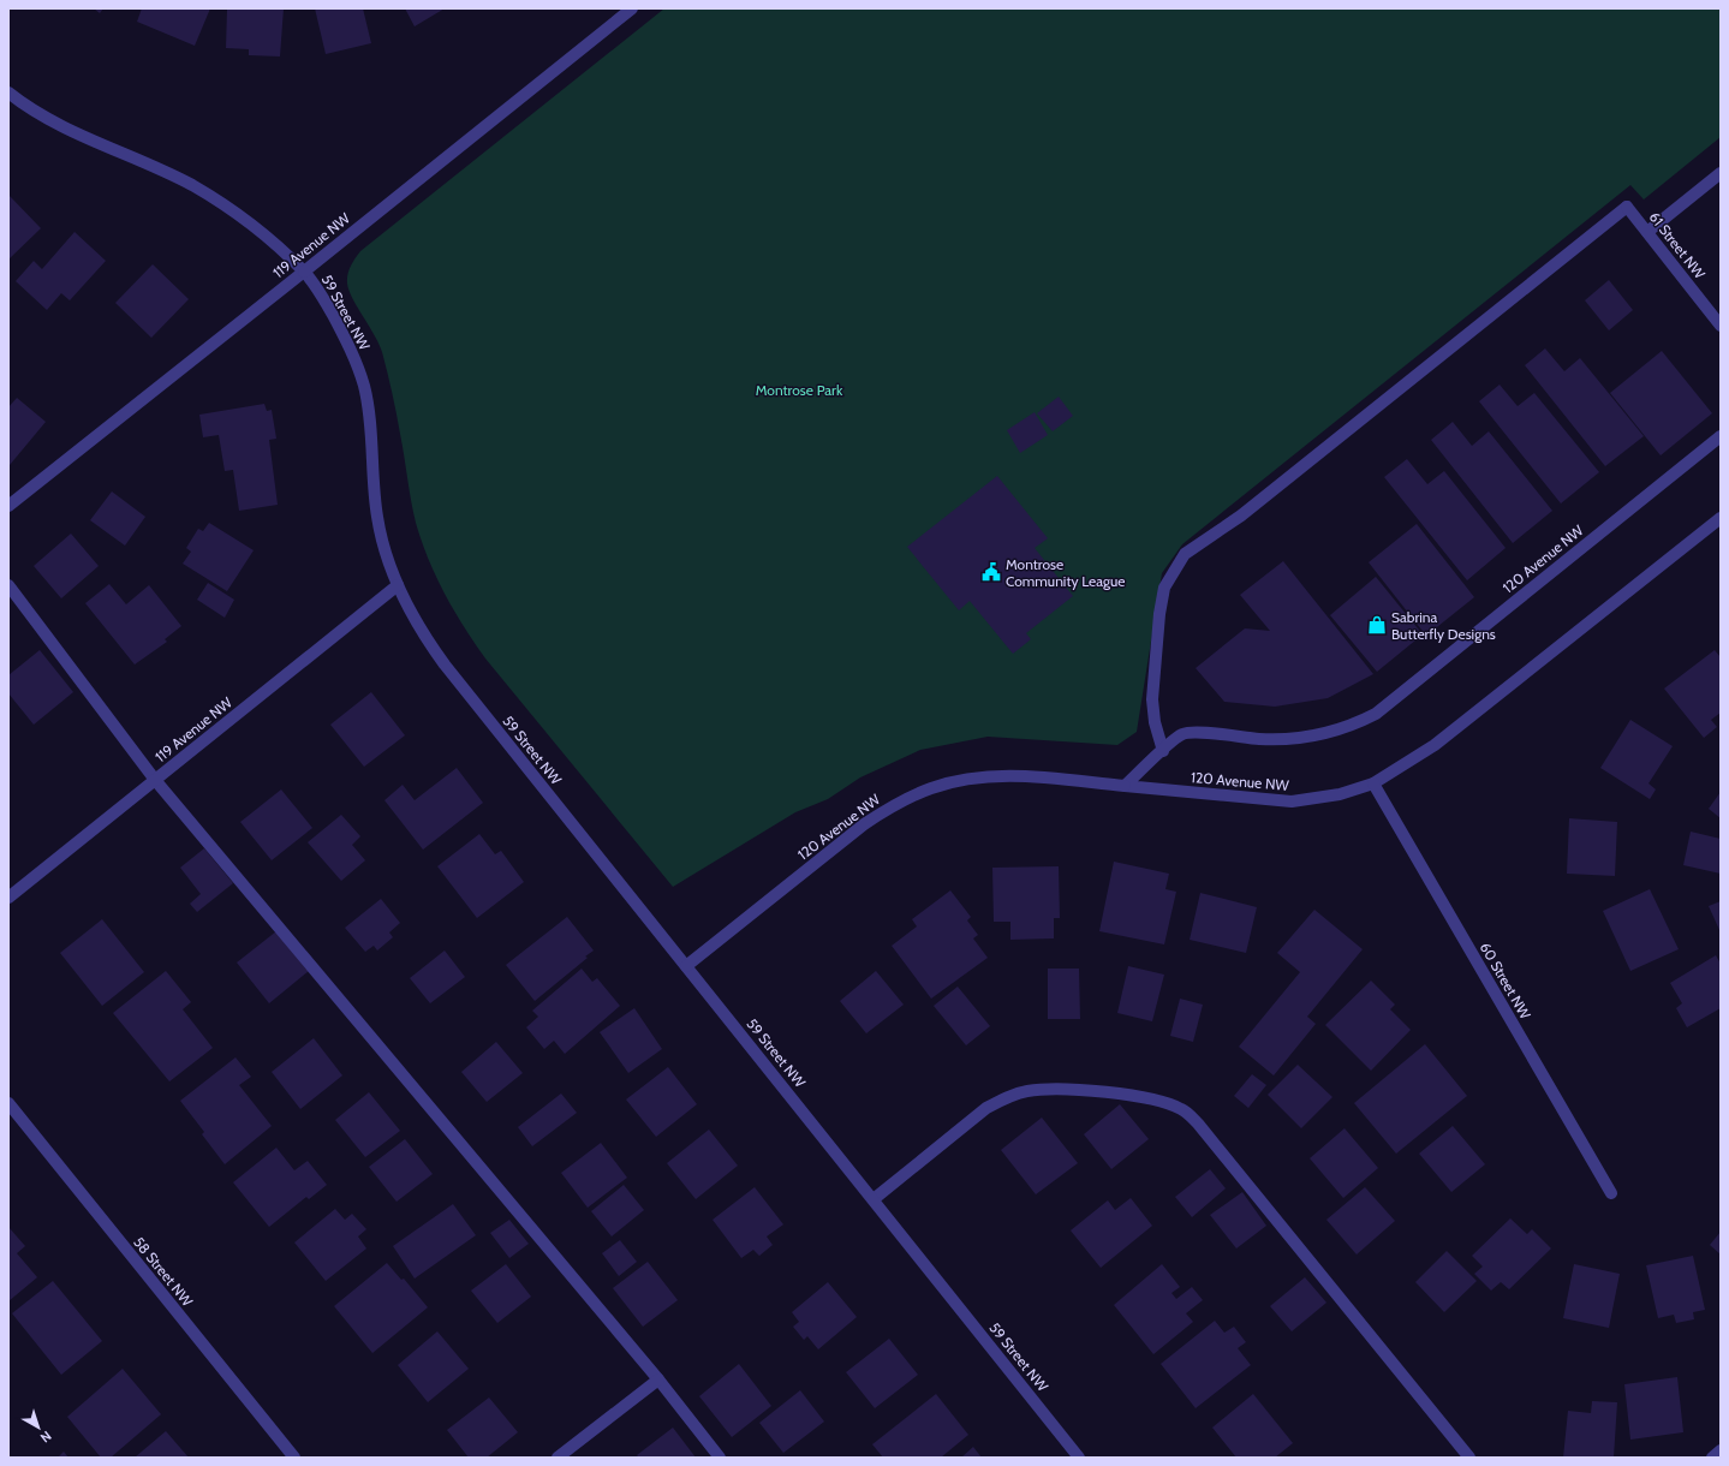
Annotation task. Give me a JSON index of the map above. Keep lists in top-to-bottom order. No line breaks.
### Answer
{"streets":{"street":["119 Avenue NW","61 Street NW","59 Street NW","120 Avenue NW","60 Street NW","58 Street NW"]},"crossings":[["119 Avenue NW","59 Street NW"],["61 Street NW","120 Avenue NW"],["59 Street NW","120 Avenue NW"],["120 Avenue NW","60 Street NW"]],"parks":["Montrose Park"],"places":{"public building":["Montrose Community League"],"shop":["Sabrina Butterfly Designs"]},"north":"bottom right"}
